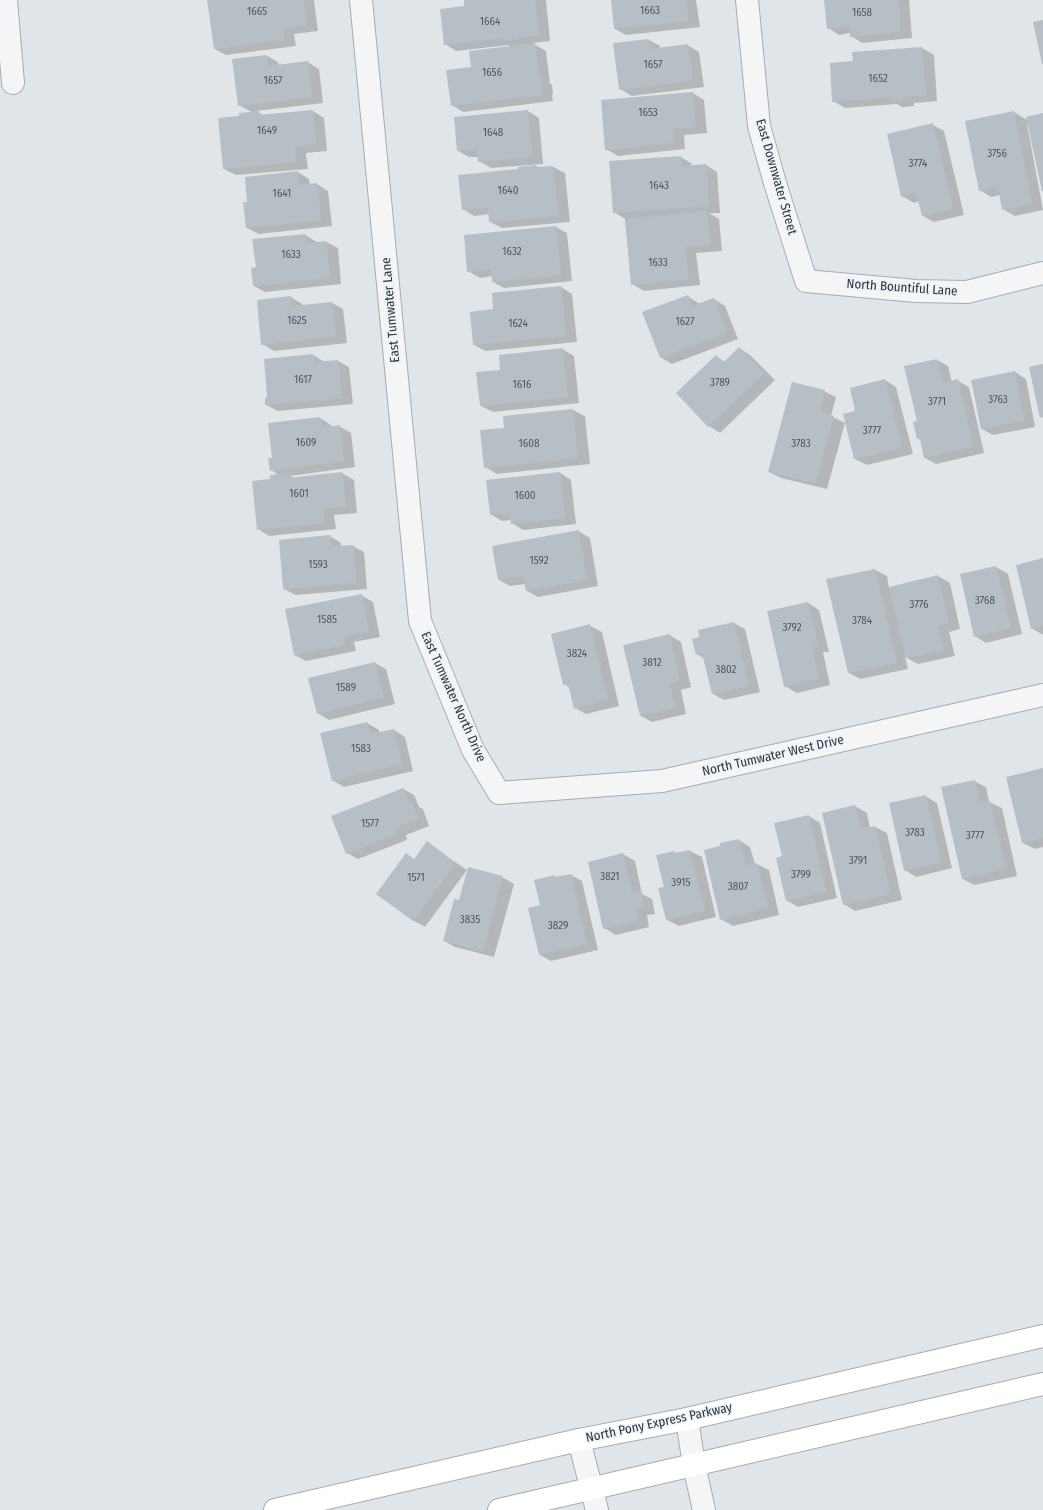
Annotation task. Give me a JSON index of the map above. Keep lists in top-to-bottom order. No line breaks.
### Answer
{"streets":{"main road":["North Pony Express Parkway"],"street":["East Downwater Street","North Bountiful Lane","East Tumwater Lane","East Tumwater North Drive","North Tumwater West Drive"]},"crossings":[["East Downwater Street","North Bountiful Lane"],["East Tumwater Lane","East Tumwater North Drive"],["East Tumwater North Drive","North Tumwater West Drive"]],"house_numbers":["1663","1665","1658","1664","1657","1656","1652","1657","1653","1649","1648","3756","3774","1643","1640","1641","1632","1633","1633","1625","1627","1624","1617","3789","1616","3763","3771","3777","1609","1608","3783","1601","1600","1592","1593","3768","3776","1585","3784","3792","3824","3812","3802","1589","1583","1577","3783","3777","3791","3799","3821","1571","3915","3807","3835","3829"]}
